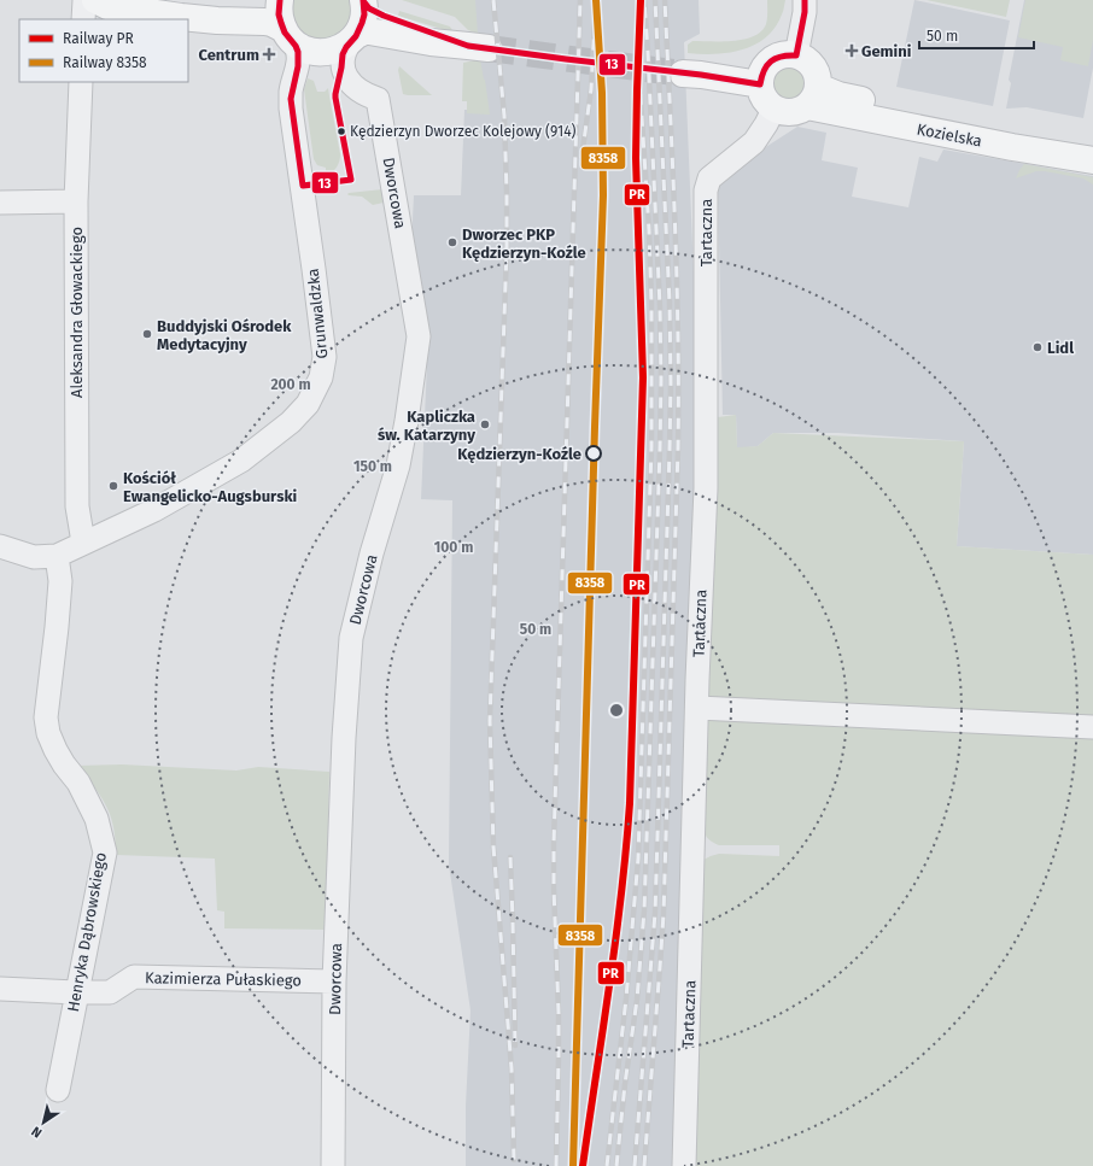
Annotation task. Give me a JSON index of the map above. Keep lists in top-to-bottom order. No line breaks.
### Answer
{"streets":{"main road":["Kozielska"],"street":["Dworcowa","Tartaczna","Aleksandra Głowackiego","Grunwaldzka","Henryka Dąbrowskiego","Kazimierza Pułaskiego"]},"crossings":[["Kozielska","Tartaczna"],["Dworcowa","Kazimierza Pułaskiego"],["Aleksandra Głowackiego","Grunwaldzka"],["Grunwaldzka","Henryka Dąbrowskiego"],["Henryka Dąbrowskiego","Kazimierza Pułaskiego"]],"places":{"health":["Gemini","Centrum"],"other":["Kędzierzyn Dworzec Kolejowy (914)","Dworzec PKP Kędzierzyn-Koźle","Buddyjski Ośrodek Medytacyjny","Lidl","Kapliczka św. Katarzyny","Kędzierzyn-Koźle","Kościół Ewangelicko-Augsburski"]},"lines":["rail line PR","rail line 8358","transit line 13"],"legend":["Railway PR","Railway 8358"],"scale_bar":"50 m","north":"bottom left","rings":["200 m","150 m","100 m","50 m"]}
